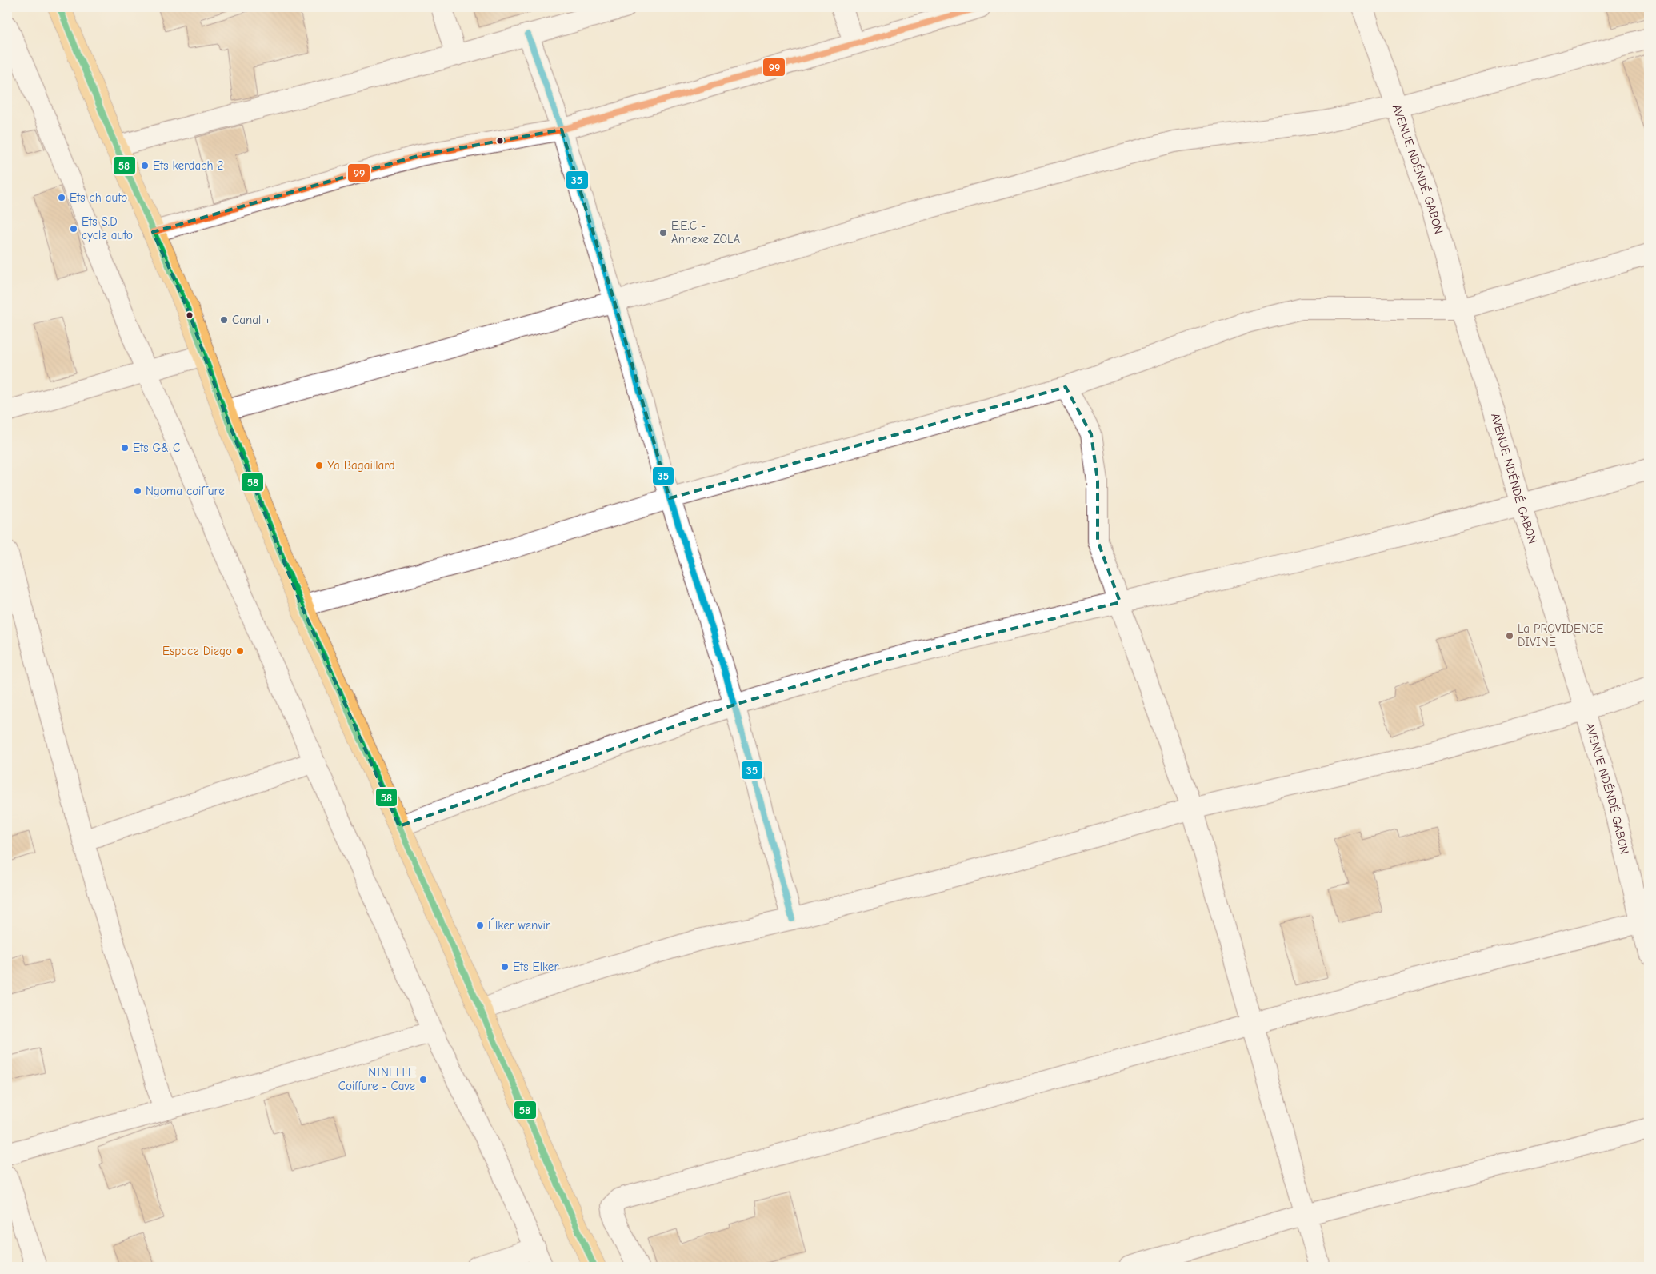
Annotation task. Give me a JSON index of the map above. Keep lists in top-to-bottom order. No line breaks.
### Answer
{"streets":{"street":["AVENUE NDÉNDÉ GABON"]},"places":["Ets kerdach 2","Ets ch auto","Ets S.D cycle auto","E.E.C - Annexe ZOLA","Canal +","Ets G& C","Ya Bagaillard","Ngoma coiffure","La PROVIDENCE DIVINE","Espace Diego","Élker wenvir","Ets Elker","NINELLE Coiffure - Cave"],"lines":["transit line 58","transit line 99","transit line 35"]}
